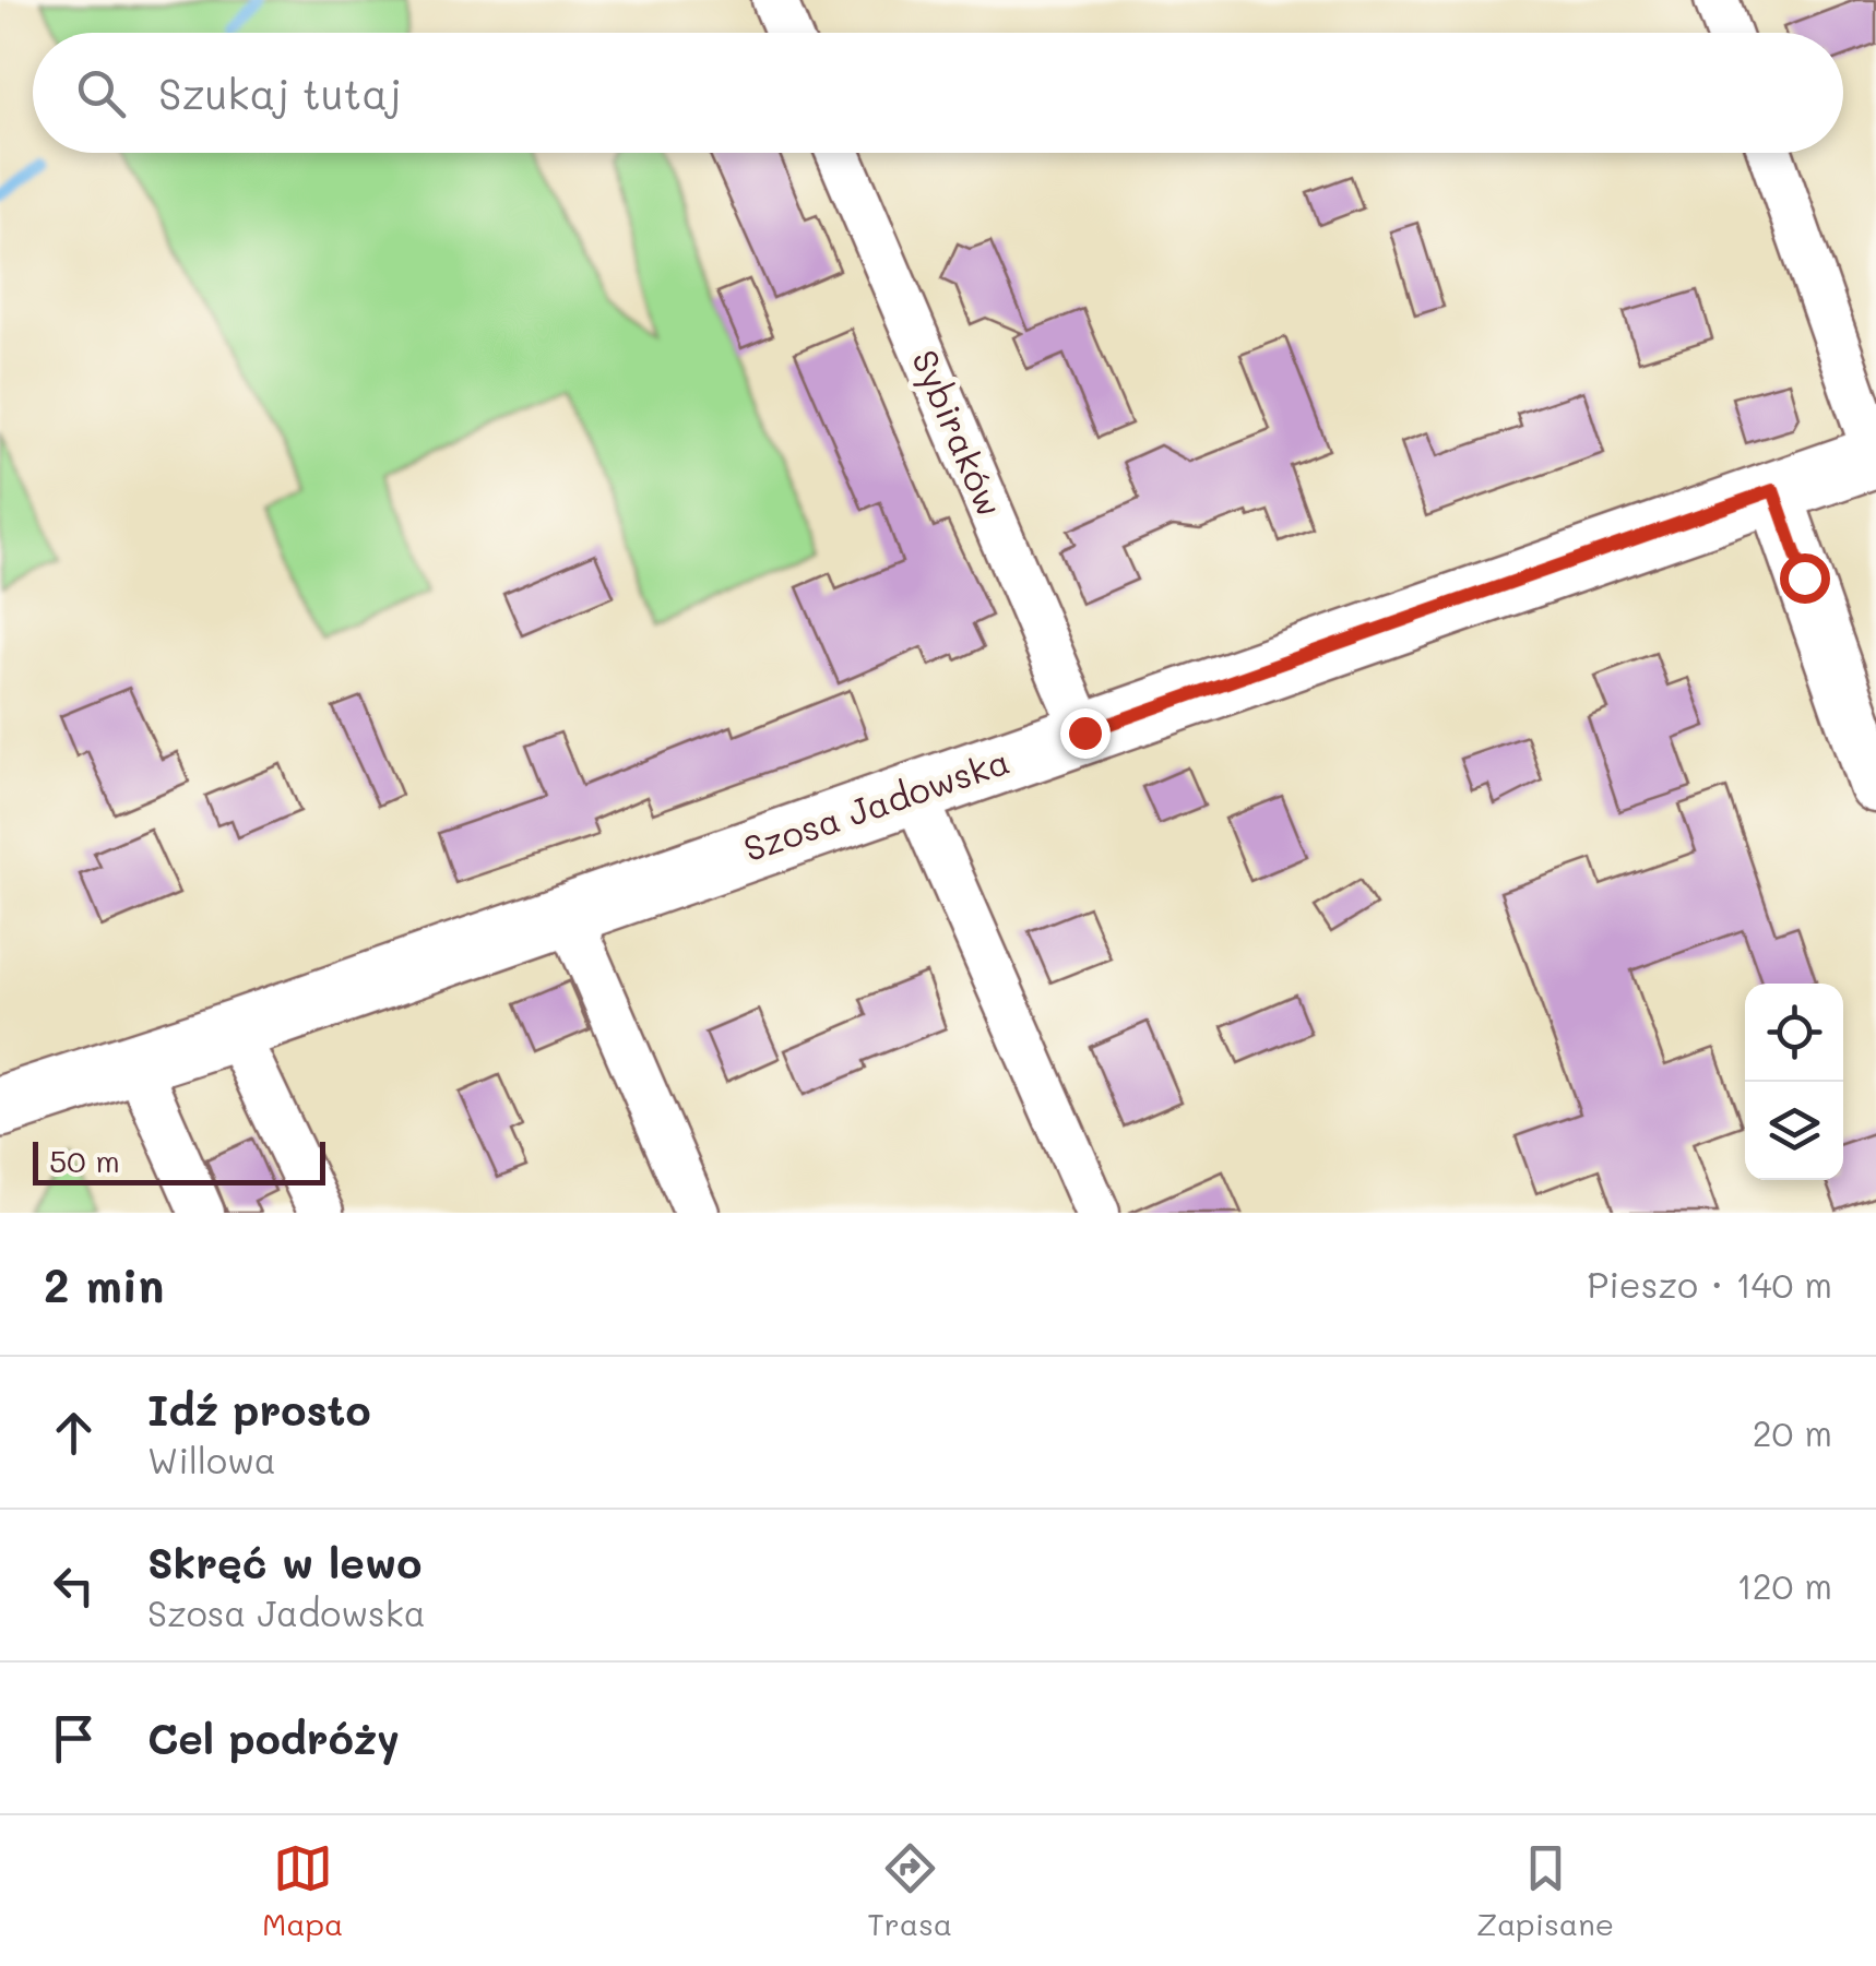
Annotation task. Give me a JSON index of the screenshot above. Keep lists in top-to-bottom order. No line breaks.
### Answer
{"streets":{"main road":["Szosa Jadowska"],"street":["Sybiraków"]},"crossings":[["Sybiraków","Szosa Jadowska"]],"scale_bar":"50 m","page":{"search":"Szukaj tutaj","scale":"50 m","heading":["2 min","Pieszo · 140 m"],"list":[["Idź prosto","Willowa","20 m"],["Skręć w lewo","Szosa Jadowska","120 m"],"Cel podróży"],"nav":["Mapa","Trasa","Zapisane"]}}
